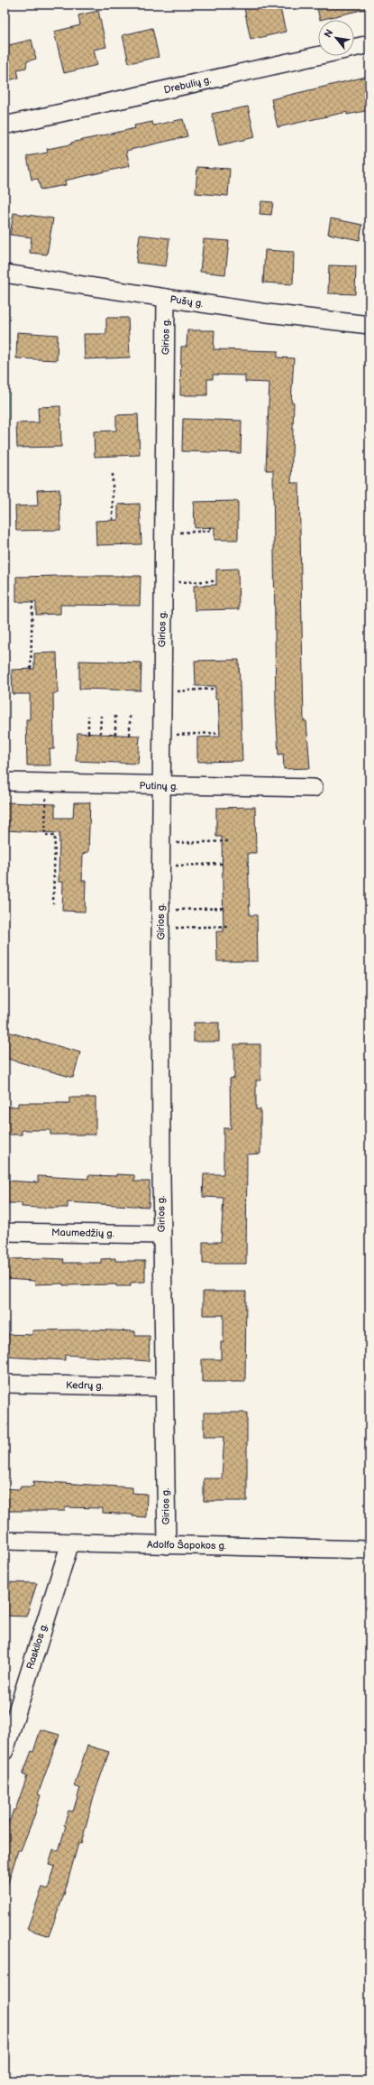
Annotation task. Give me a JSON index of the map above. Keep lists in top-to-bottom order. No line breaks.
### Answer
{"streets":{"street":["Drebulių g.","Pušų g.","Girios g.","Putinų g.","Maumedžių g.","Kedrų g.","Adolfo Šapokos g.","Raskilos g."]},"crossings":[["Pušų g.","Girios g."],["Girios g.","Putinų g."],["Girios g.","Maumedžių g."],["Girios g.","Kedrų g."],["Girios g.","Adolfo Šapokos g."],["Adolfo Šapokos g.","Raskilos g."]],"north":"top left"}
